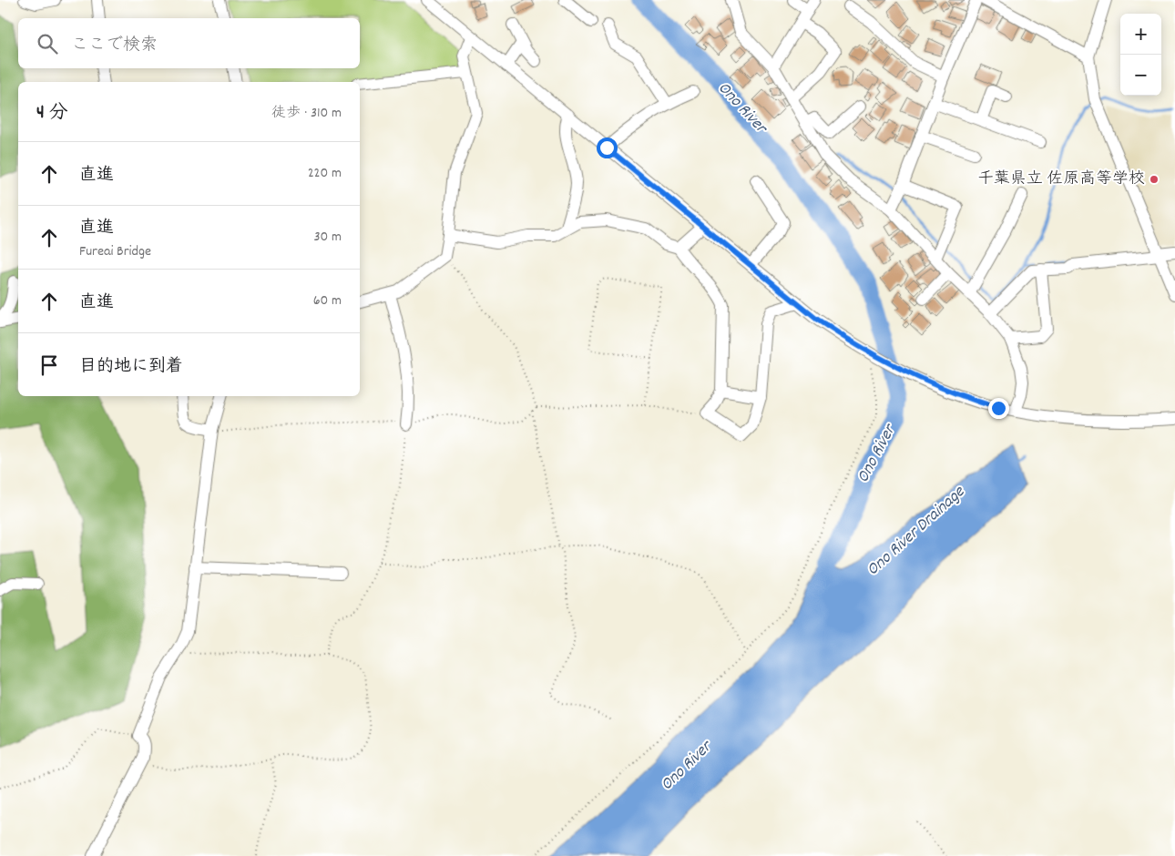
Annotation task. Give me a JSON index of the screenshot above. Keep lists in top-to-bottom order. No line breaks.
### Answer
{"water":["Ono River","Ono River Drainage"],"places":["千葉県立 佐原高等学校"],"page":{"map_buttons":["+","−"],"search":"ここで検索","heading":["4 分","徒歩 · 310 m"],"list":[["直進","220 m"],["直進","Fureai Bridge","30 m"],["直進","60 m"],"目的地に到着"]}}
